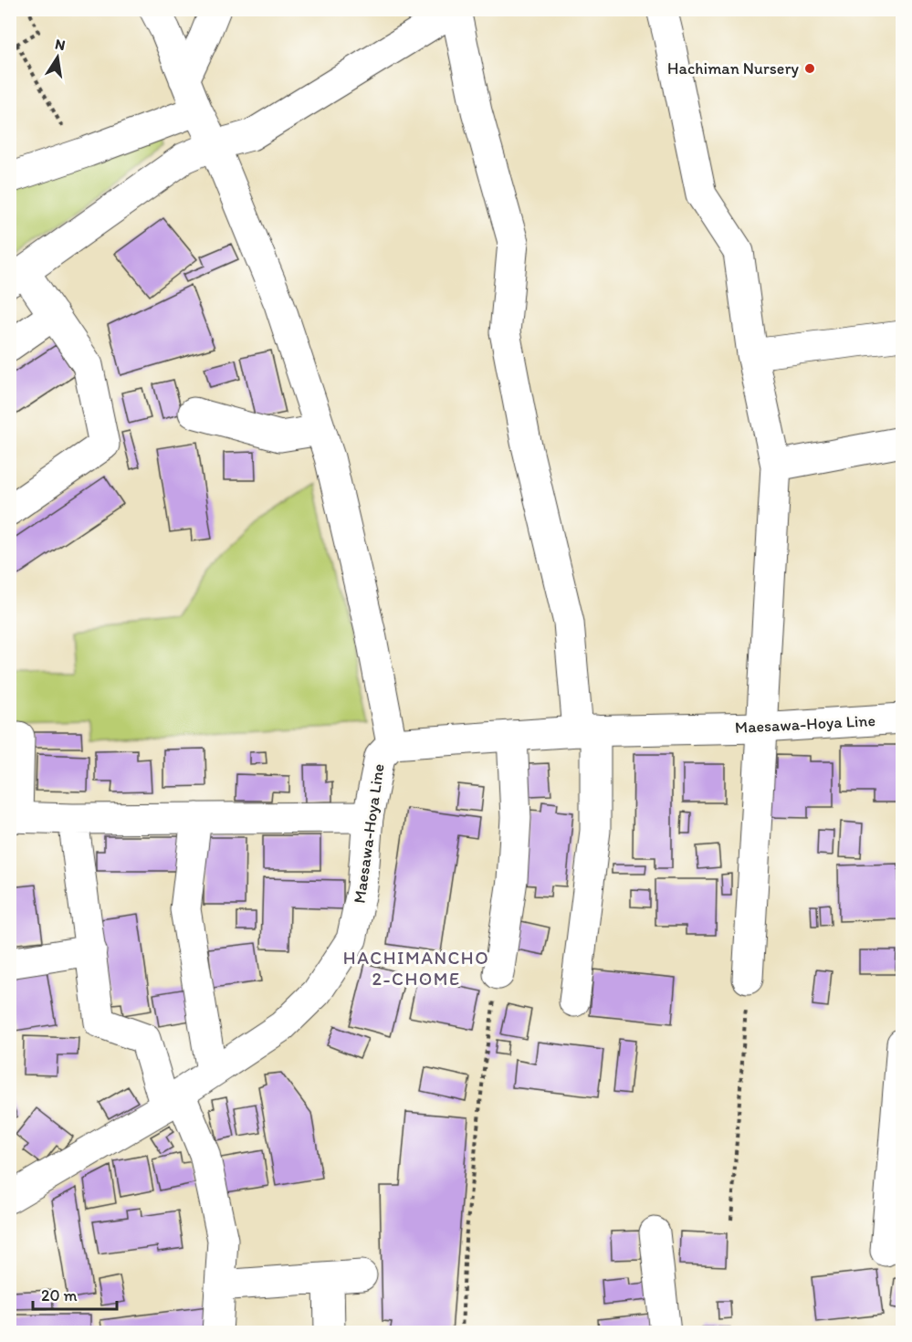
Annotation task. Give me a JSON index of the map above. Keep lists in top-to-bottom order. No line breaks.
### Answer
{"streets":{"street":["Maesawa-Hoya Line"]},"districts":["HACHIMANCHO 2-CHOME"],"places":["Hachiman Nursery"],"scale_bar":"20 m","north":"top"}
